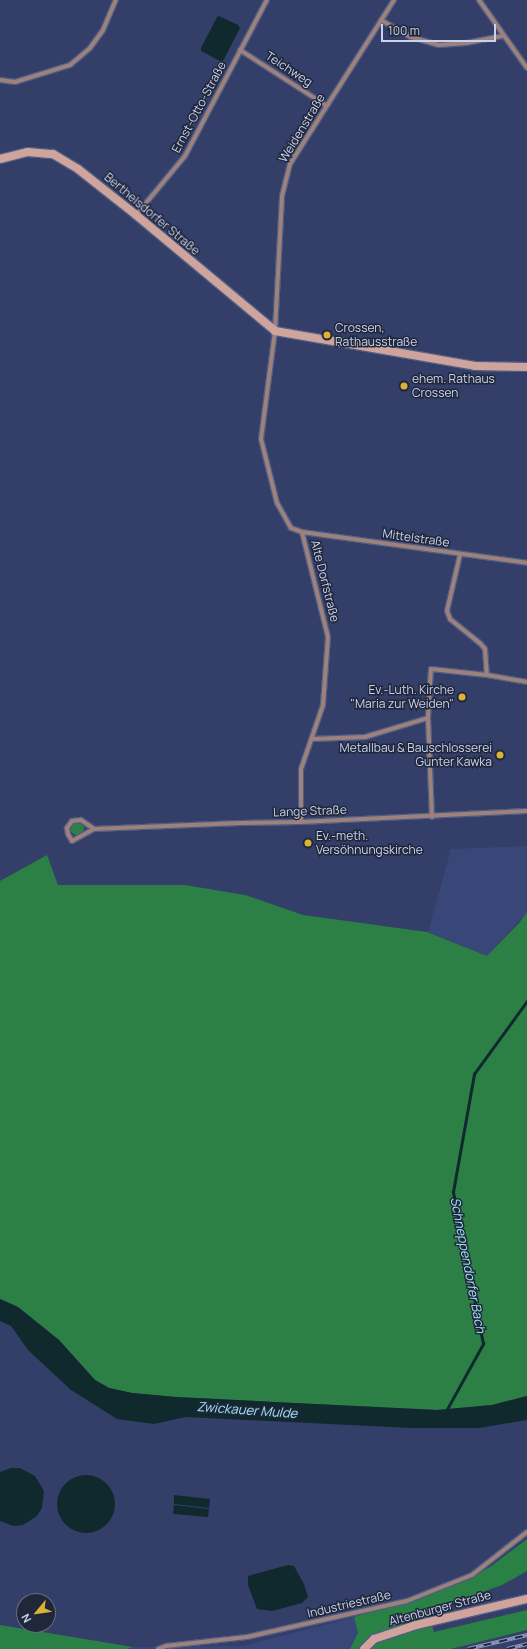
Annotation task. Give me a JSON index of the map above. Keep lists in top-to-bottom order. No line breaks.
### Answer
{"streets":{"street":["Teichweg","Ernst-Otto-Straße","Weidenstraße","Berthelsdorfer Straße","Mittelstraße","Alte Dorfstraße","Lange Straße","Industriestraße","Altenburger Straße"]},"crossings":[["Teichweg","Ernst-Otto-Straße"],["Teichweg","Weidenstraße"],["Ernst-Otto-Straße","Berthelsdorfer Straße"],["Weidenstraße","Berthelsdorfer Straße"],["Weidenstraße","Alte Dorfstraße"],["Berthelsdorfer Straße","Alte Dorfstraße"],["Mittelstraße","Alte Dorfstraße"],["Alte Dorfstraße","Lange Straße"]],"water":["Schneppendorfer Bach","Zwickauer Mulde"],"places":["Crossen, Rathausstraße","ehem. Rathaus Crossen","Ev.-Luth. Kirche \"Maria zur Weiden\"","Metallbau & Bauschlosserei Gunter Kawka","Ev.-meth. Versöhnungskirche"],"scale_bar":"100 m","north":"bottom left"}
